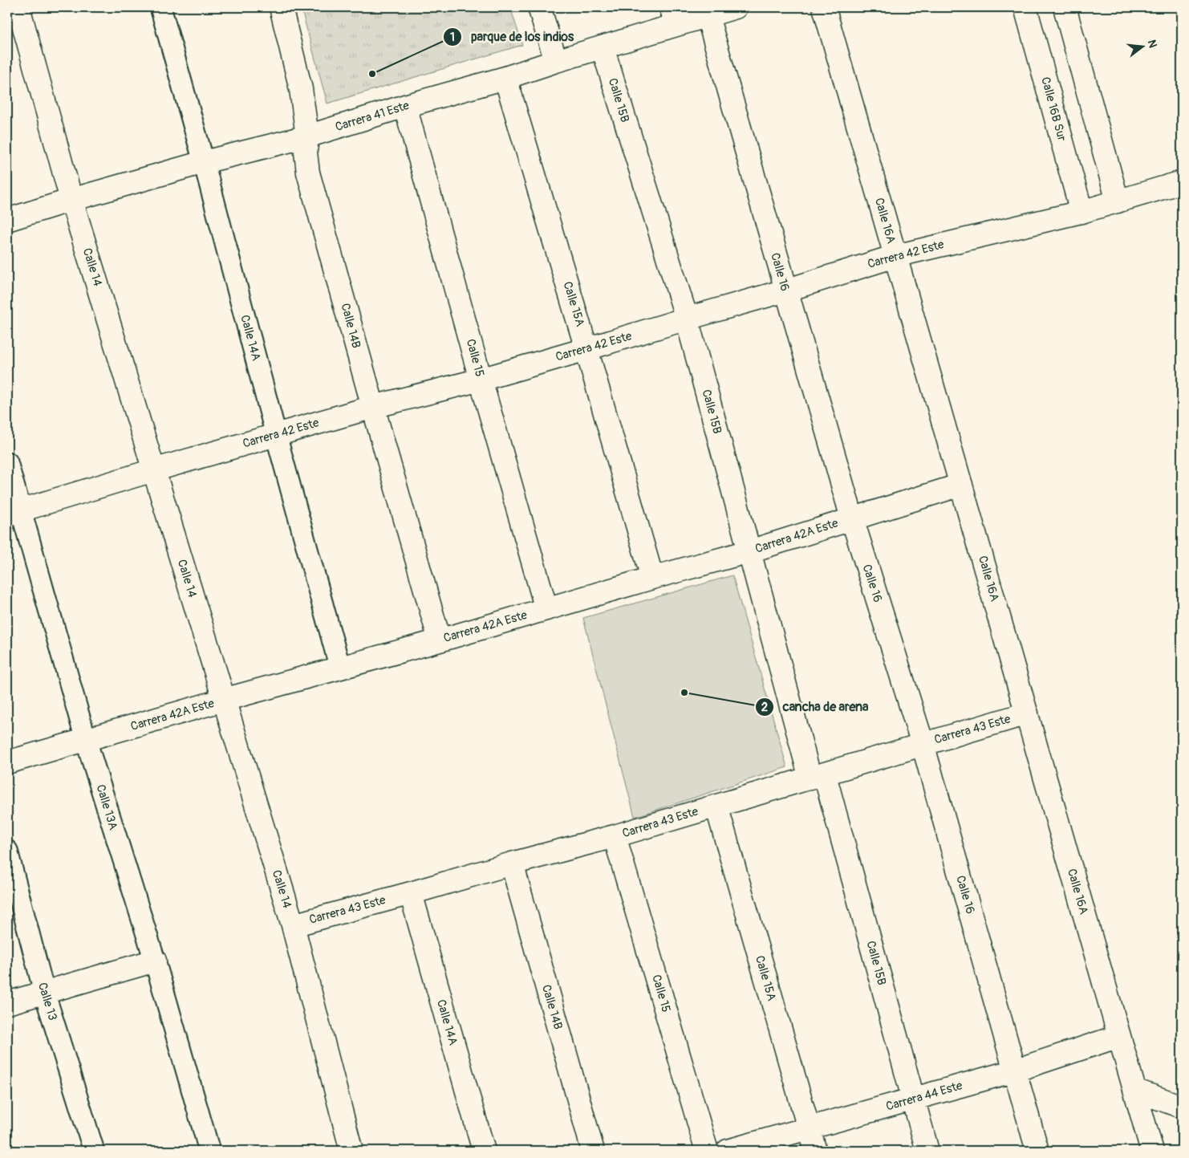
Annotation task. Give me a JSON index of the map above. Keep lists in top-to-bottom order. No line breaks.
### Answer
{"streets":{"street":["Calle 15B","Calle 16B Sur","Carrera 41 Este","Calle 16A","Carrera 42 Este","Calle 14","Calle 16","Calle 15A","Calle 14B","Calle 14A","Calle 15","Carrera 42A Este","Carrera 43 Este","Calle 13A","Calle 13","Carrera 44 Este"]},"crossings":[["Calle 15B","Carrera 41 Este"],["Calle 15B","Carrera 42 Este"],["Calle 15B","Carrera 42A Este"],["Calle 15B","Carrera 43 Este"],["Calle 15B","Carrera 44 Este"],["Calle 16B Sur","Carrera 42 Este"],["Carrera 41 Este","Calle 14"],["Carrera 41 Este","Calle 16"],["Carrera 41 Este","Calle 15A"],["Carrera 41 Este","Calle 14B"],["Carrera 41 Este","Calle 14A"],["Carrera 41 Este","Calle 15"],["Calle 16A","Carrera 42 Este"],["Calle 16A","Carrera 42A Este"],["Calle 16A","Carrera 43 Este"],["Calle 16A","Carrera 44 Este"],["Carrera 42 Este","Calle 14"],["Carrera 42 Este","Calle 16"],["Carrera 42 Este","Calle 15A"],["Carrera 42 Este","Calle 14B"],["Carrera 42 Este","Calle 14A"],["Carrera 42 Este","Calle 15"],["Carrera 42 Este","Calle 13A"],["Calle 14","Carrera 42A Este"],["Calle 14","Carrera 43 Este"],["Calle 16","Carrera 42A Este"],["Calle 16","Carrera 43 Este"],["Calle 16","Carrera 44 Este"],["Calle 15A","Carrera 42A Este"],["Calle 15A","Carrera 43 Este"],["Calle 15A","Carrera 44 Este"],["Calle 14B","Carrera 42A Este"],["Calle 14B","Carrera 43 Este"],["Calle 14A","Carrera 42A Este"],["Calle 14A","Carrera 43 Este"],["Calle 15","Carrera 42A Este"],["Calle 15","Carrera 43 Este"],["Carrera 42A Este","Calle 13A"]],"places":["parque de los indios","cancha de arena"],"north":"right"}
